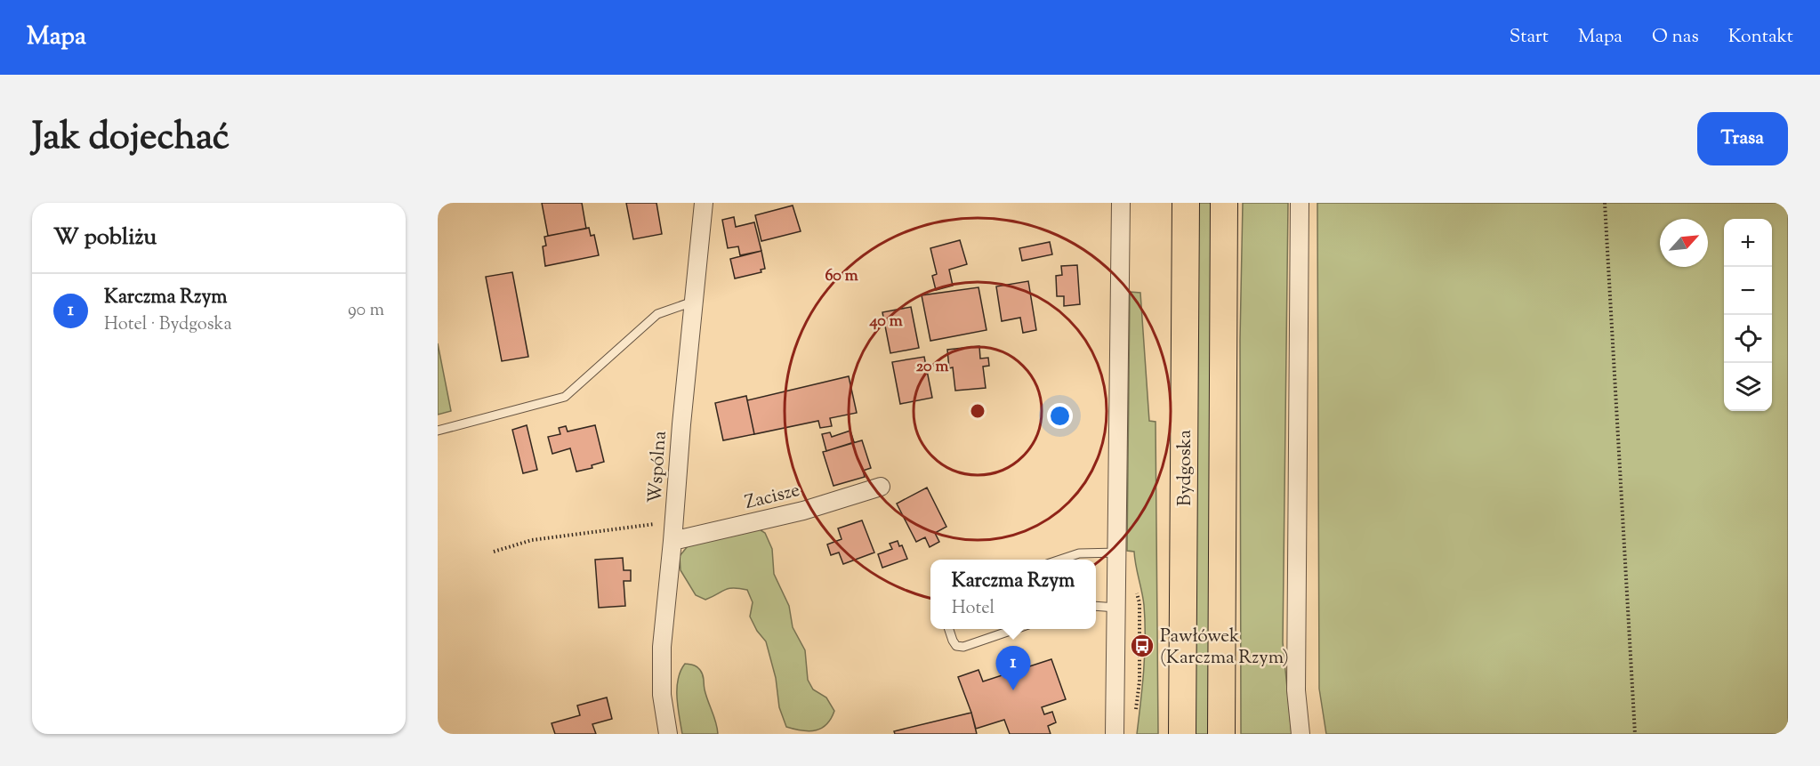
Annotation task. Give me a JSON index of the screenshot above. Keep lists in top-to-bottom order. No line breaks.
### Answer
{"streets":{"main road":["Bydgoska"],"street":["Wspólna","Zacisze"]},"crossings":[["Wspólna","Zacisze"]],"places":{"bus stop":["Pawłówek (Karczma Rzym)"]},"north":"top right","page":{"header":"Mapa","nav":["Start","Mapa","O nas","Kontakt"],"title":"Jak dojechać","buttons":"Trasa","heading":"W pobliżu","map_buttons":["+","−"],"list":[{"mark":"1","name":"Karczma Rzym","note":"Hotel · Bydgoska","value":"90 m"}],"popup":["Karczma Rzym","Hotel"],"pins":"1"},"rings":["60 m","40 m","20 m"]}
